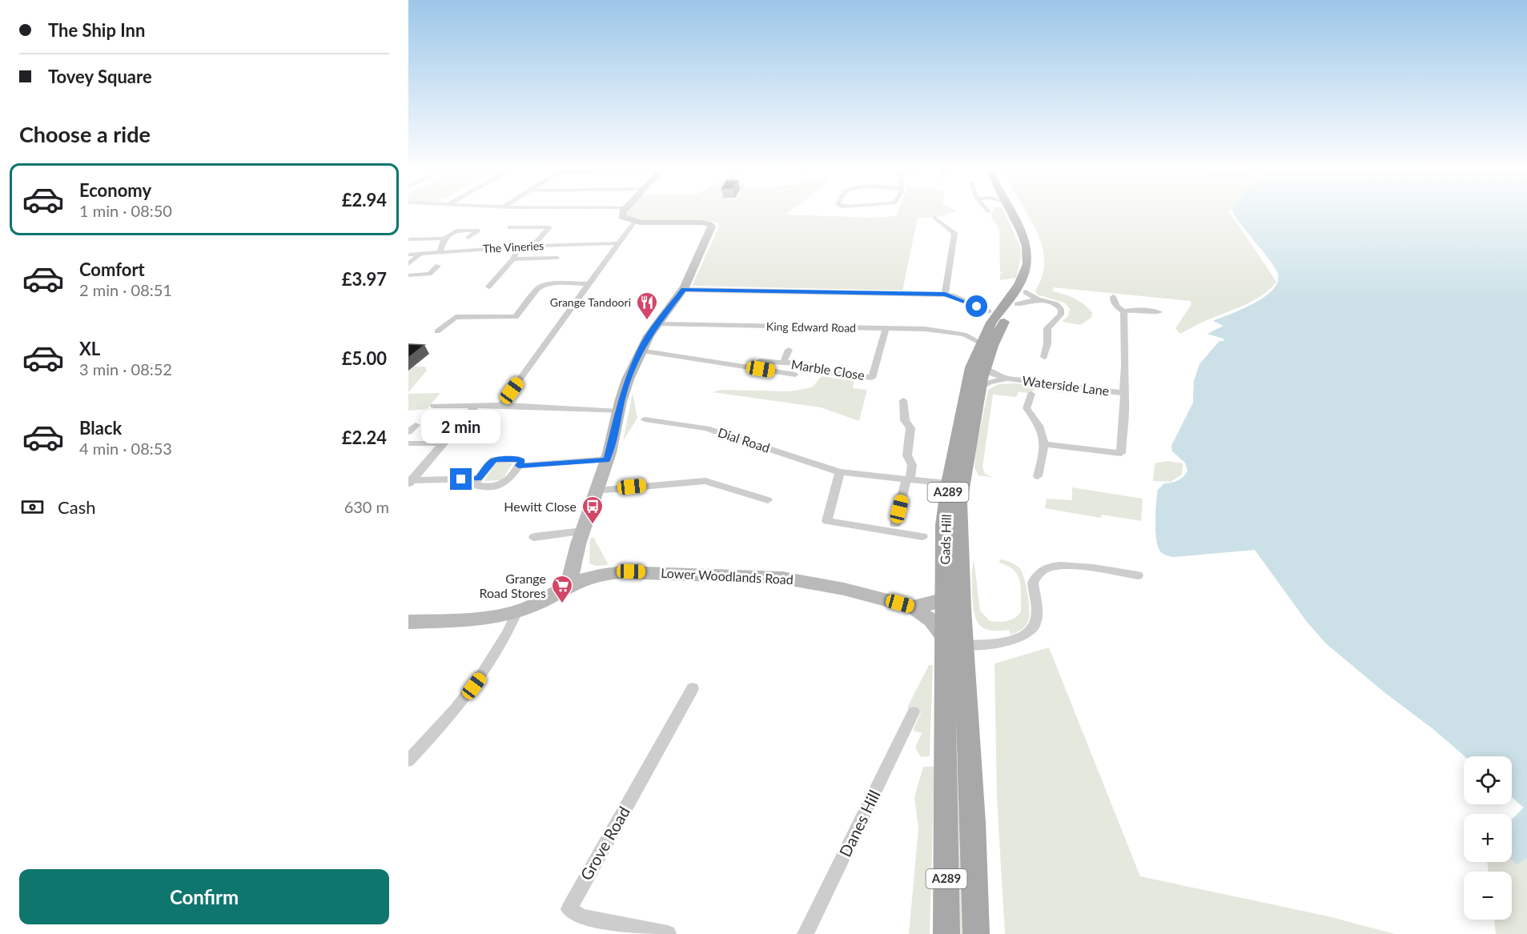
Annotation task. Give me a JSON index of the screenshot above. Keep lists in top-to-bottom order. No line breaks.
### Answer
{"streets":{"main road":["A289","Gads Hill"],"street":["The Vineries","King Edward Road","Marble Close","Waterside Lane","Dial Road","Lower Woodlands Road","Danes Hill","Grove Road"]},"crossings":[["King Edward Road","Marble Close"],["King Edward Road","Gads Hill"],["Waterside Lane","Gads Hill"],["Dial Road","Gads Hill"],["Gads Hill","Lower Woodlands Road"]],"places":{"restaurant":["Grange Tandoori"],"bus stop":["Hewitt Close"],"supermarket":["Grange Road Stores"]},"page":{"banner":["The Ship Inn","Tovey Square"],"heading":"Choose a ride","list":[{"name":"Economy","note":"1 min · 08:50","value":"£2.94"},{"name":"Comfort","note":"2 min · 08:51","value":"£3.97"},{"name":"XL","note":"3 min · 08:52","value":"£5.00"},{"name":"Black","note":"4 min · 08:53","value":"£2.24"}],"bubble":"2 min","pay":["Cash","630 m"],"map_buttons":["+","−"],"buttons":"Confirm"}}
